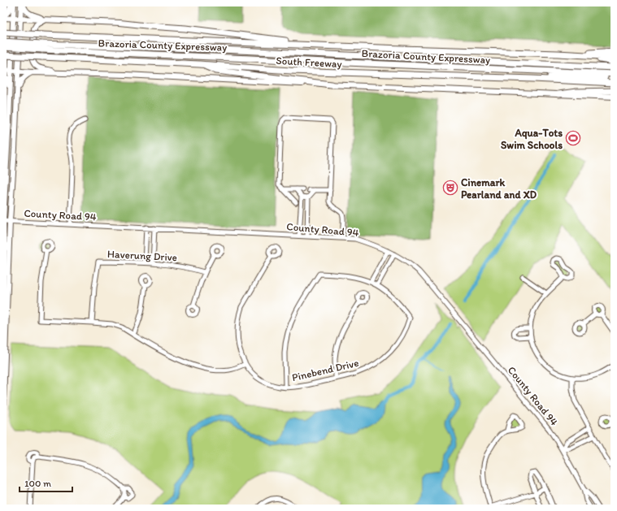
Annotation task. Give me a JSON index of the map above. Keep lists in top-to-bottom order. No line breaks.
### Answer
{"streets":{"highway":["Brazoria County Expressway","South Freeway"],"street":["County Road 94","Haverung Drive","Pinebend Drive"]},"places":{"sports":["Aqua-Tots Swim Schools"],"theatre":["Cinemark Pearland and XD"]},"scale_bar":"100 m"}
